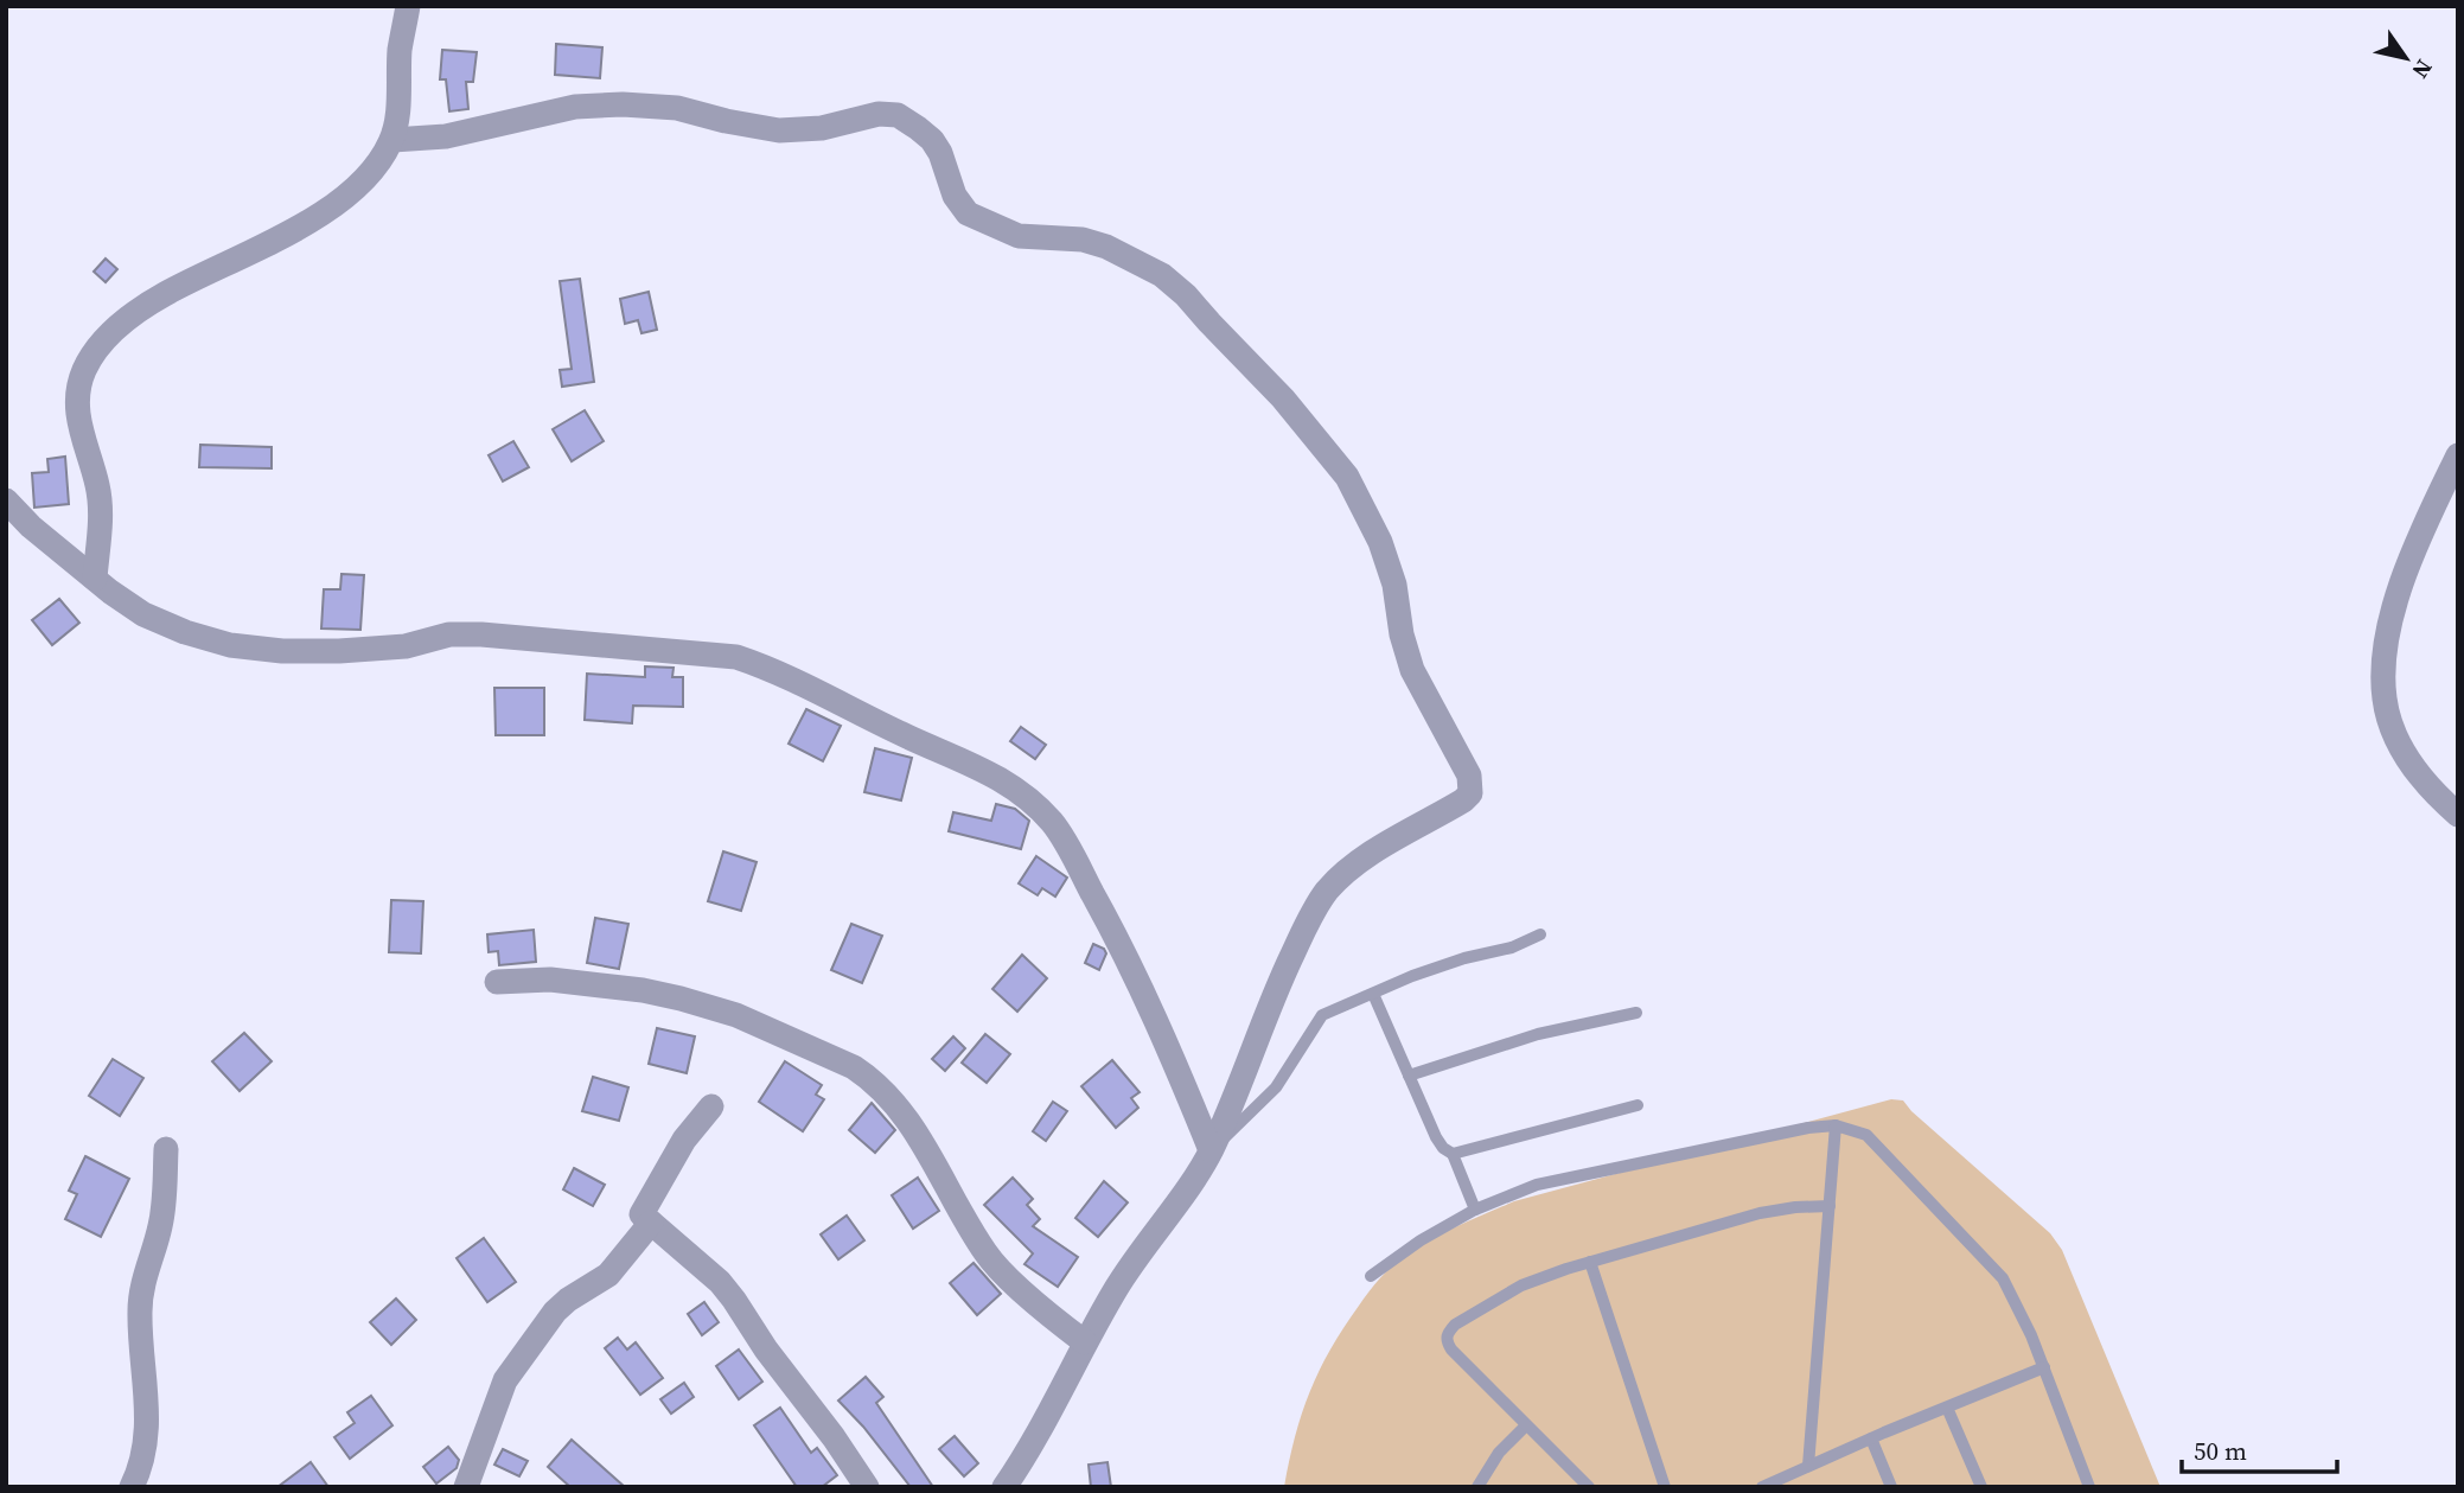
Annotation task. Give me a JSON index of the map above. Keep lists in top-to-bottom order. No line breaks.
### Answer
{"scale_bar":"50 m","north":"bottom right"}
